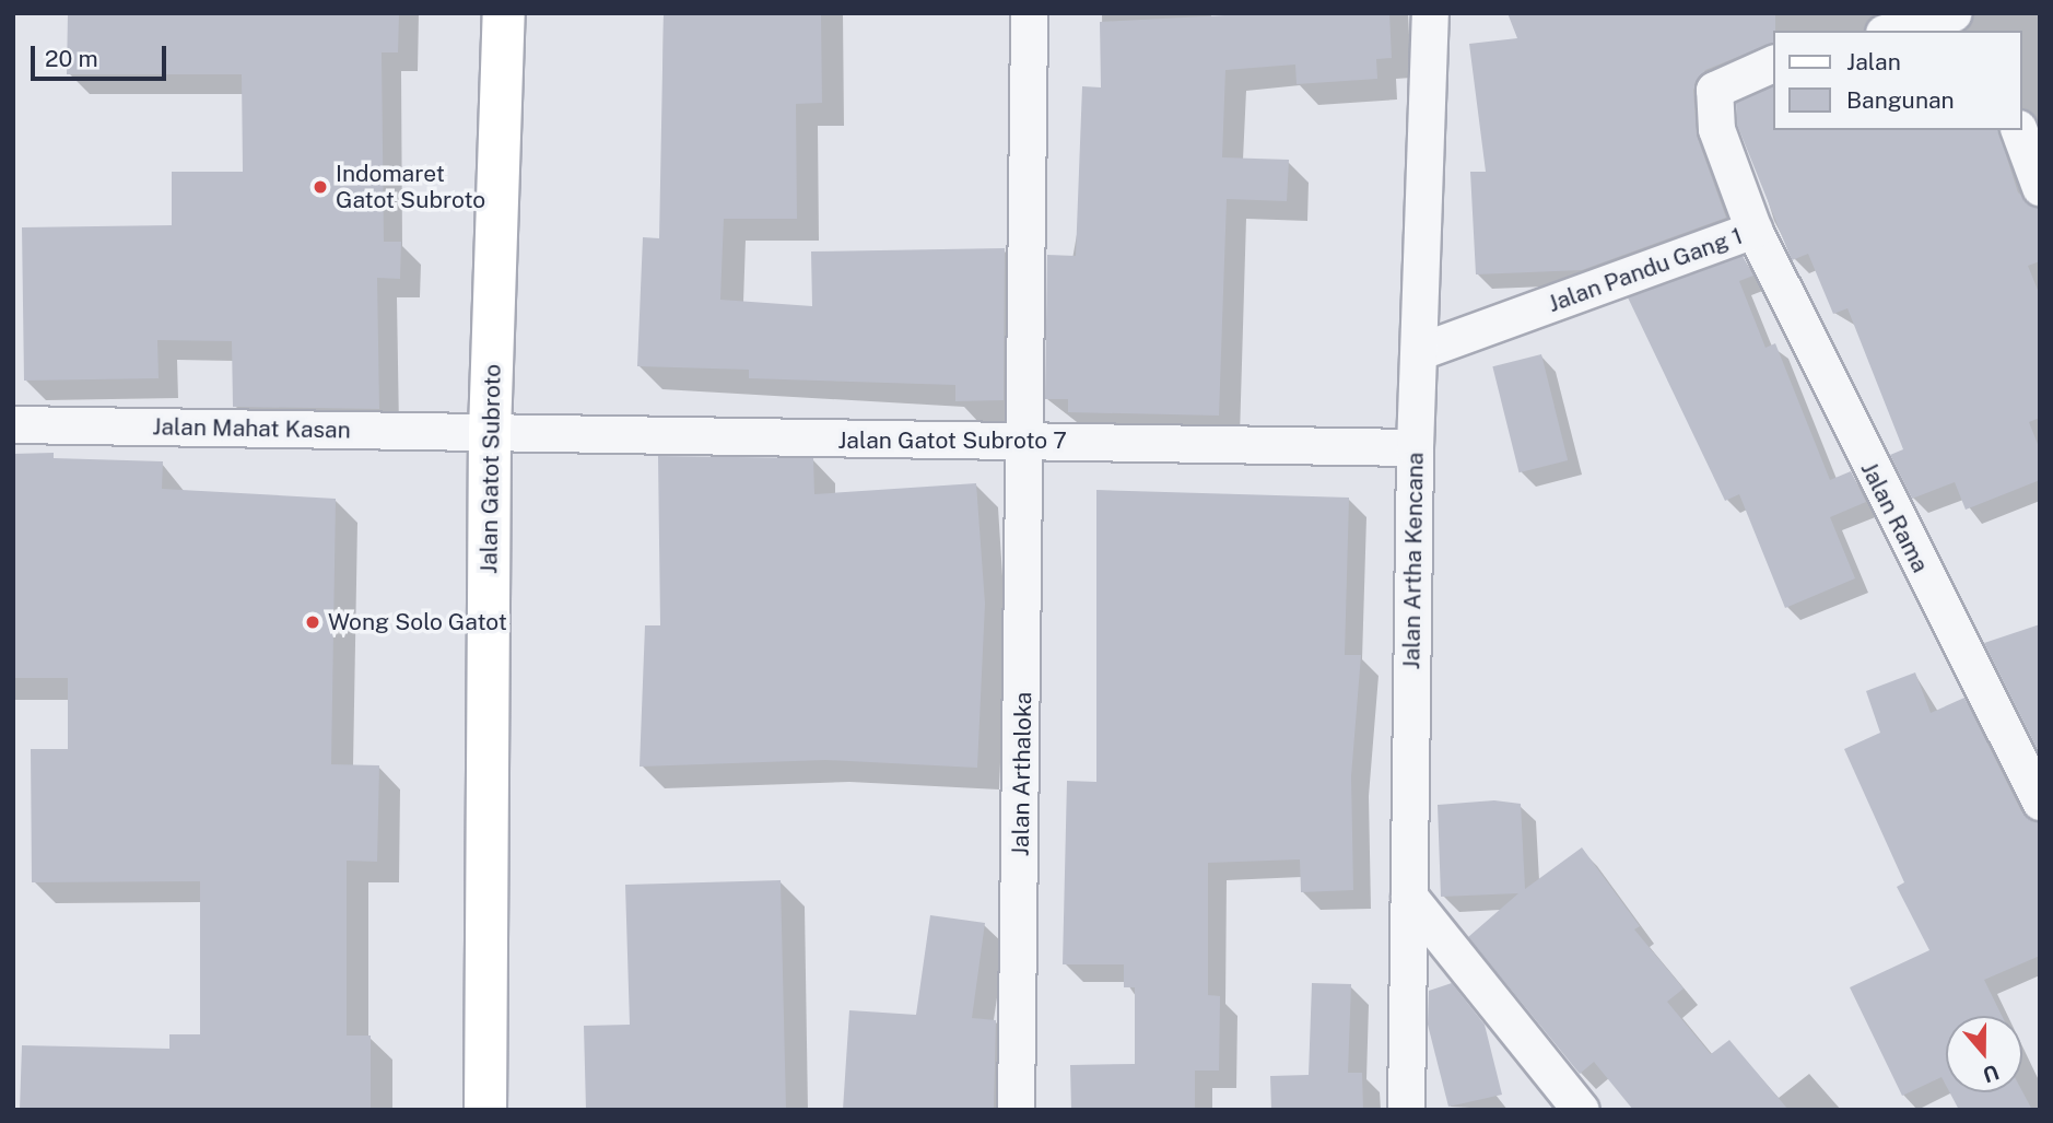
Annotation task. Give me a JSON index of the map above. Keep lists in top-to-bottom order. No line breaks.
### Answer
{"streets":{"main road":["Jalan Gatot Subroto"],"street":["Jalan Pandu Gang 1","Jalan Mahat Kasan","Jalan Gatot Subroto 7","Jalan Rama","Jalan Artha Kencana","Jalan Arthaloka"]},"crossings":[["Jalan Pandu Gang 1","Jalan Rama"],["Jalan Pandu Gang 1","Jalan Artha Kencana"],["Jalan Mahat Kasan","Jalan Gatot Subroto 7"],["Jalan Mahat Kasan","Jalan Gatot Subroto"],["Jalan Gatot Subroto 7","Jalan Gatot Subroto"],["Jalan Gatot Subroto 7","Jalan Artha Kencana"],["Jalan Gatot Subroto 7","Jalan Arthaloka"]],"places":["Indomaret Gatot Subroto","Wong Solo Gatot"],"legend":["Jalan","Bangunan"],"scale_bar":"20 m","north":"bottom"}
